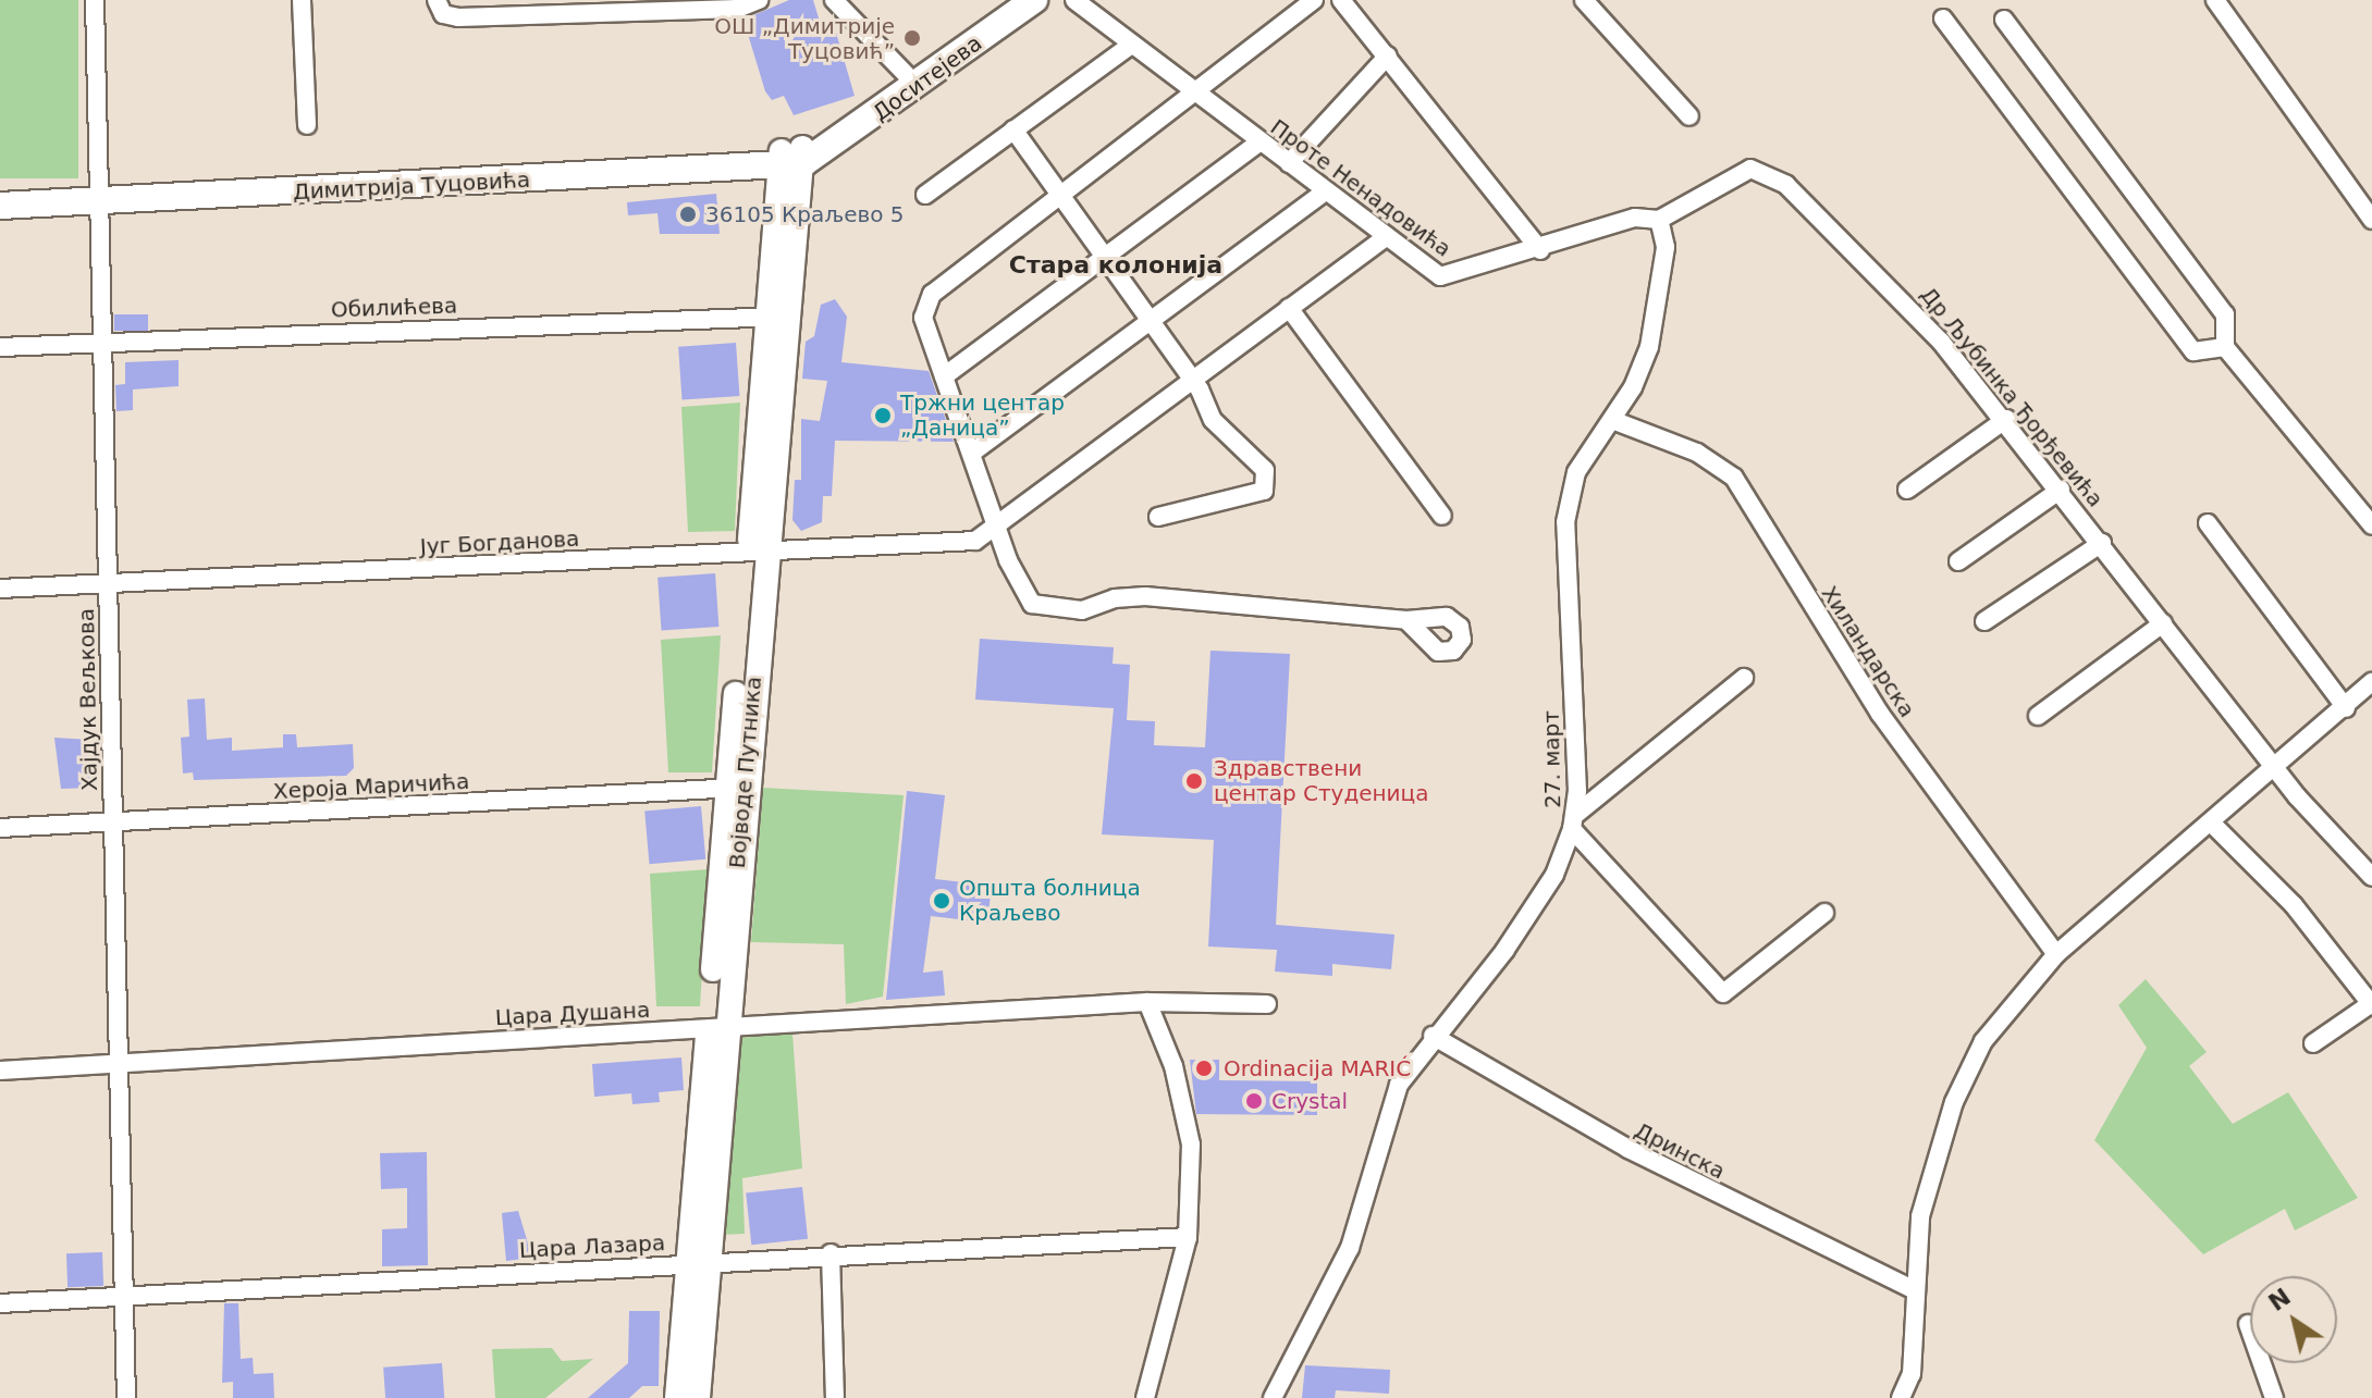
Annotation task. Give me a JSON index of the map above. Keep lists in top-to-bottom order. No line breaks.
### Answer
{"streets":{"main road":["Доситејева","Димитрија Туцовића","Војводе Путника"],"street":["Проте Ненадовића","Обилићева","Др Љубинка Ђорђевића","Југ Богданова","Хиландарска","Хајдук Вељкова","27. март","Хероја Маричића","Цара Душана","Дринска","Цара Лазара"]},"crossings":[["Доситејева","Димитрија Туцовића"],["Доситејева","Војводе Путника"],["Димитрија Туцовића","Хајдук Вељкова"],["Димитрија Туцовића","Војводе Путника"],["Проте Ненадовића","Др Љубинка Ђорђевића"],["Проте Ненадовића","Југ Богданова"],["Проте Ненадовића","27. март"],["Обилићева","Хајдук Вељкова"],["Обилићева","Војводе Путника"],["Др Љубинка Ђорђевића","27. март"],["Југ Богданова","Хајдук Вељкова"],["Југ Богданова","Војводе Путника"],["Хиландарска","27. март"],["Хајдук Вељкова","Хероја Маричића"],["Хајдук Вељкова","Цара Душана"],["Хајдук Вељкова","Цара Лазара"],["27. март","Дринска"],["Војводе Путника","Хероја Маричића"],["Војводе Путника","Цара Душана"],["Војводе Путника","Цара Лазара"]],"districts":["Стара колонија"],"places":["ОШ „Димитрије Туцовић”","36105 Краљево 5","Тржни центар „Даница”","Здравствени центар Студеница","Општа болница Краљево","Ordinacija MARIĆ","Crystal"],"north":"top left"}
